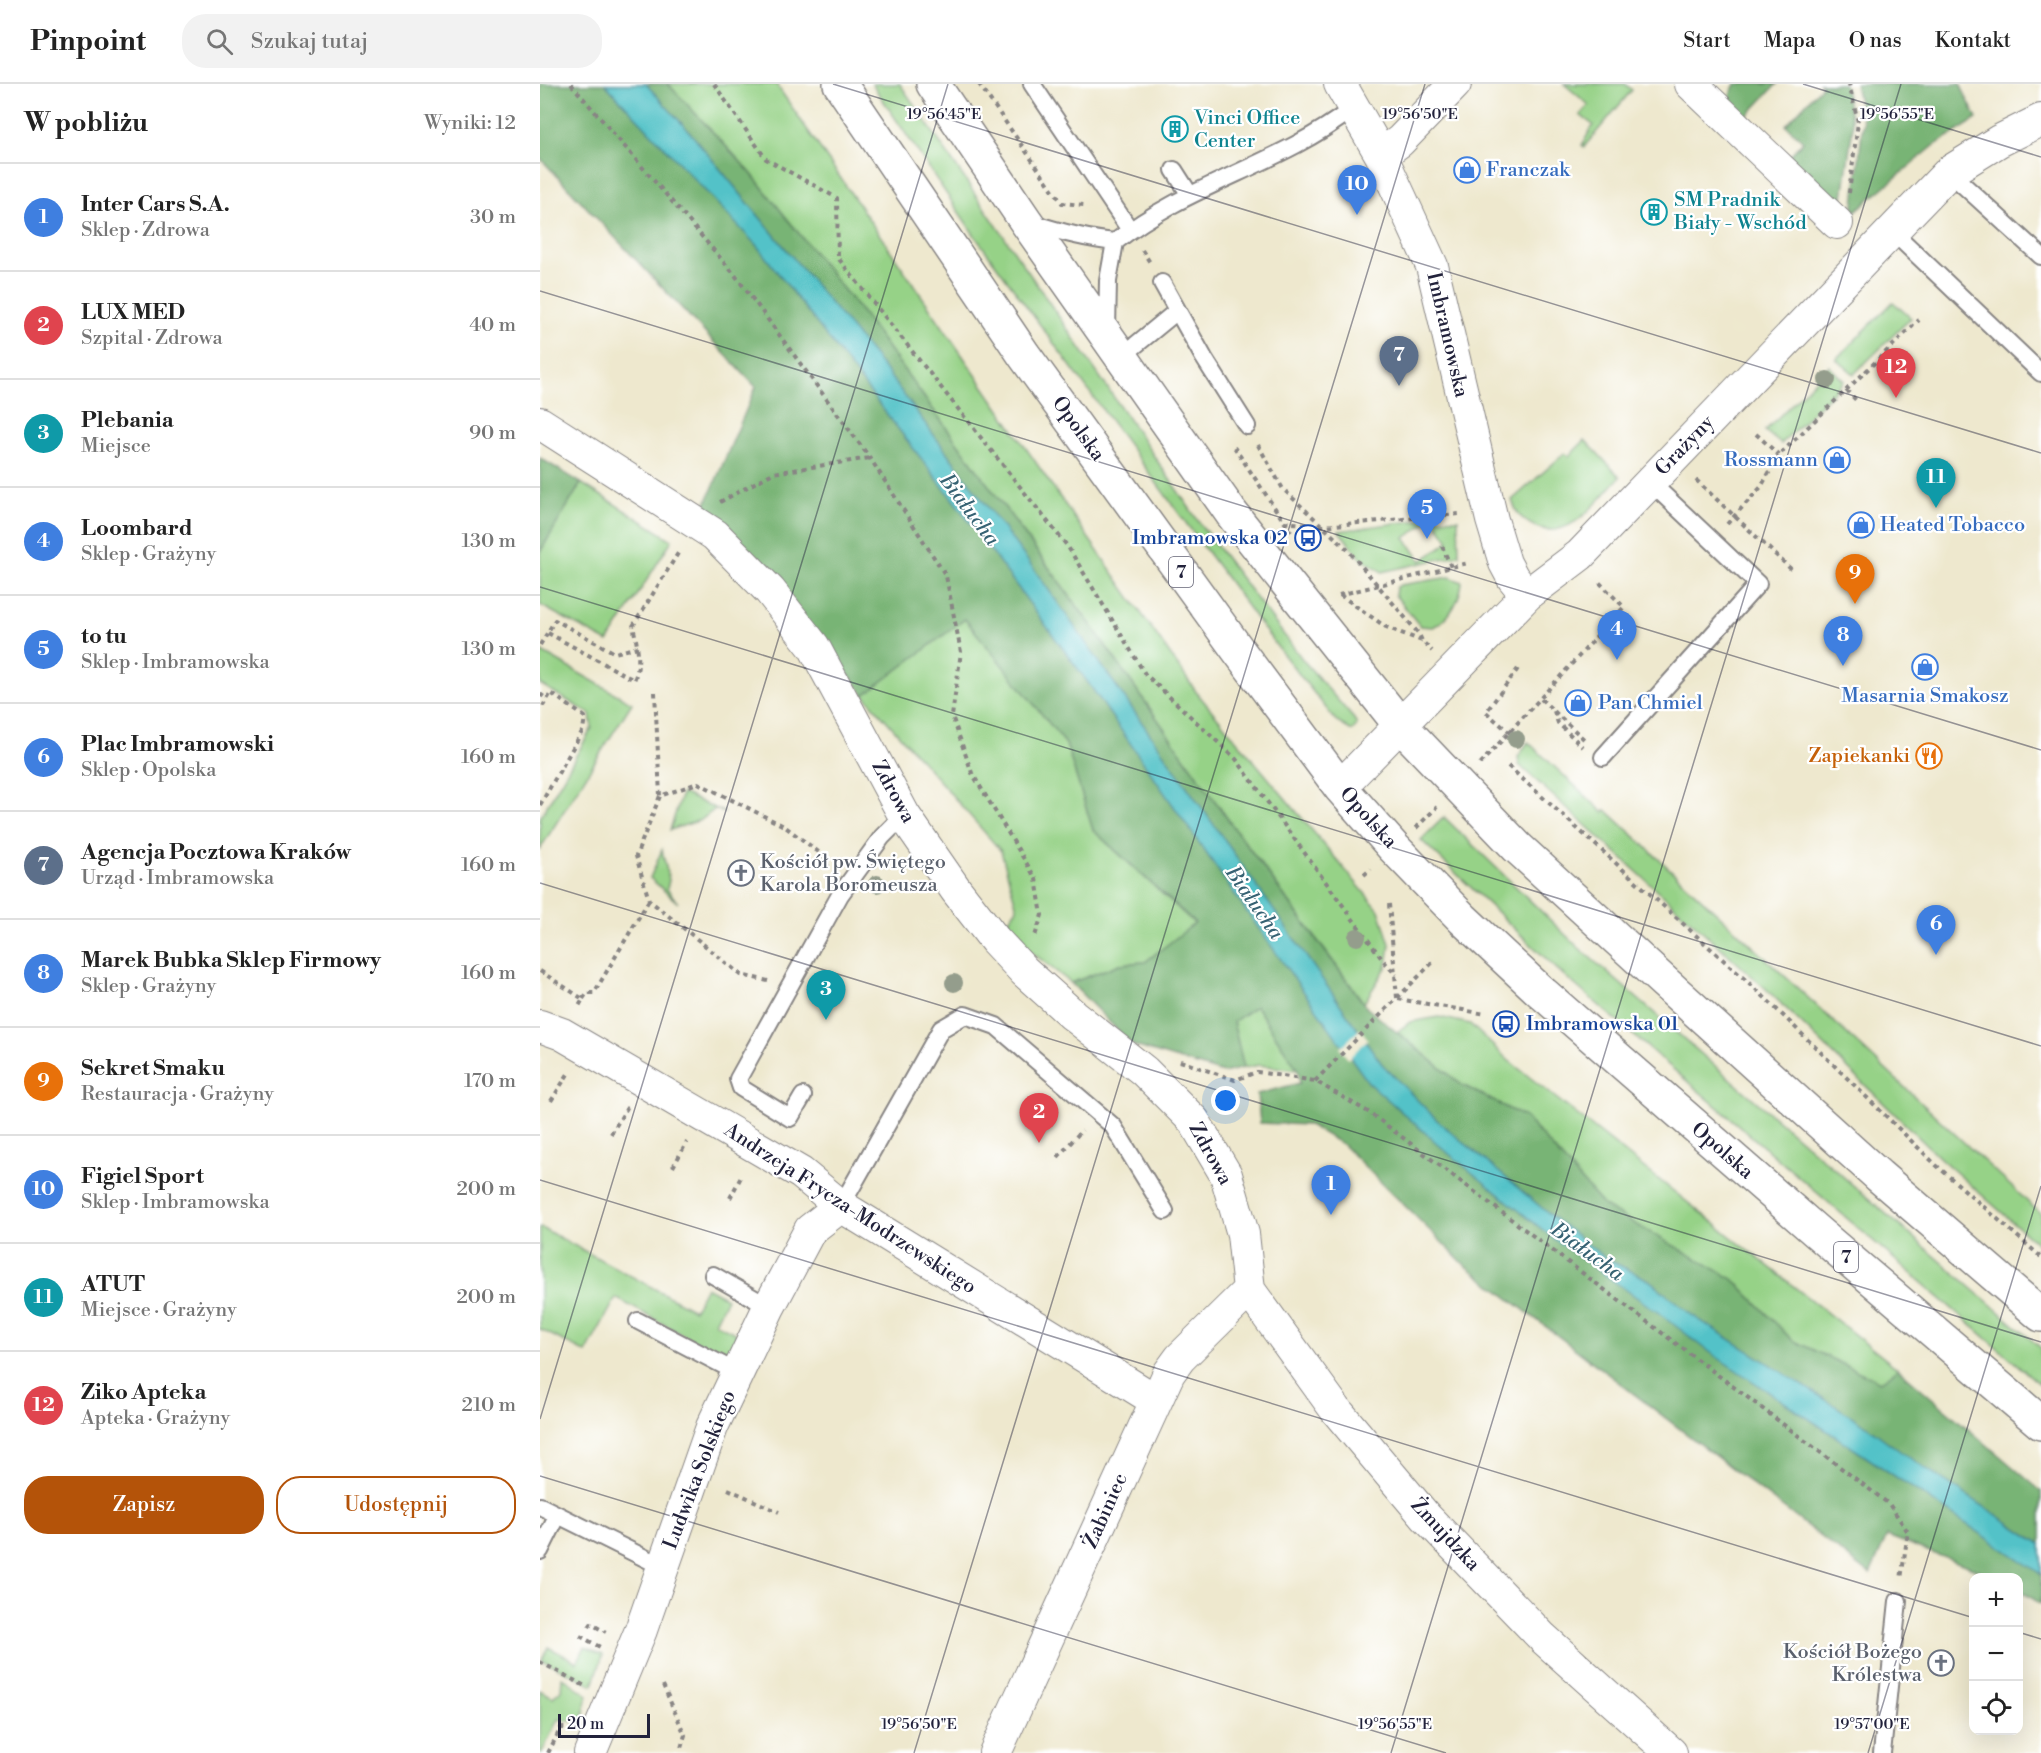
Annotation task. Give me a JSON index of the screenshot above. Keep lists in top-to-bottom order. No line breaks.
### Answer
{"streets":{"main road":["Opolska","7"],"street":["Imbramowska","Grażyny","Zdrowa","Andrzeja Frycza-Modrzewskiego","Ludwika Solskiego","Żabiniec","Żmujdzka"]},"crossings":[["Imbramowska","Grażyny"],["Opolska","Grażyny"],["Zdrowa","Żabiniec"],["Zdrowa","Żmujdzka"],["Andrzeja Frycza-Modrzewskiego","Ludwika Solskiego"],["Andrzeja Frycza-Modrzewskiego","Żabiniec"],["Żabiniec","Żmujdzka"]],"water":["Białucha"],"places":{"building":["Vinci Office Center","SM Pradnik Biały - Wschód"],"shop":["Franczak","Rossmann","Heated Tobacco","Masarnia Smakosz","Pan Chmiel"],"bus stop":["Imbramowska 02","Imbramowska 01"],"restaurant":["Zapiekanki"],"church":["Kościół pw. Świętego Karola Boromeusza","Kościół Bożego Królestwa"]},"scale_bar":"20 m","page":{"header":"Pinpoint","search":"Szukaj tutaj","nav":["Start","Mapa","O nas","Kontakt"],"heading":["W pobliżu","Wyniki: 12"],"list":[{"mark":"1","name":"Inter Cars S.A.","note":"Sklep · Zdrowa","value":"30 m"},{"mark":"2","name":"LUX MED","note":"Szpital · Zdrowa","value":"40 m"},{"mark":"3","name":"Plebania","note":"Miejsce","value":"90 m"},{"mark":"4","name":"Loombard","note":"Sklep · Grażyny","value":"130 m"},{"mark":"5","name":"to tu","note":"Sklep · Imbramowska","value":"130 m"},{"mark":"6","name":"Plac Imbramowski","note":"Sklep · Opolska","value":"160 m"},{"mark":"7","name":"Agencja Pocztowa Kraków","note":"Urząd · Imbramowska","value":"160 m"},{"mark":"8","name":"Marek Bubka Sklep Firmowy","note":"Sklep · Grażyny","value":"160 m"},{"mark":"9","name":"Sekret Smaku","note":"Restauracja · Grażyny","value":"170 m"},{"mark":"10","name":"Figiel Sport","note":"Sklep · Imbramowska","value":"200 m"},{"mark":"11","name":"ATUT","note":"Miejsce · Grażyny","value":"200 m"},{"mark":"12","name":"Ziko Apteka","note":"Apteka · Grażyny","value":"210 m"}],"pins":["10","7","12","11","5","9","4","8","6","3","2","1"],"buttons":["Zapisz","Udostępnij"],"map_buttons":["+","−"],"scale":"20 m"},"coordinates":["19°56'45\"E","19°56'50\"E","19°56'55\"E","19°57'00\"E"]}
